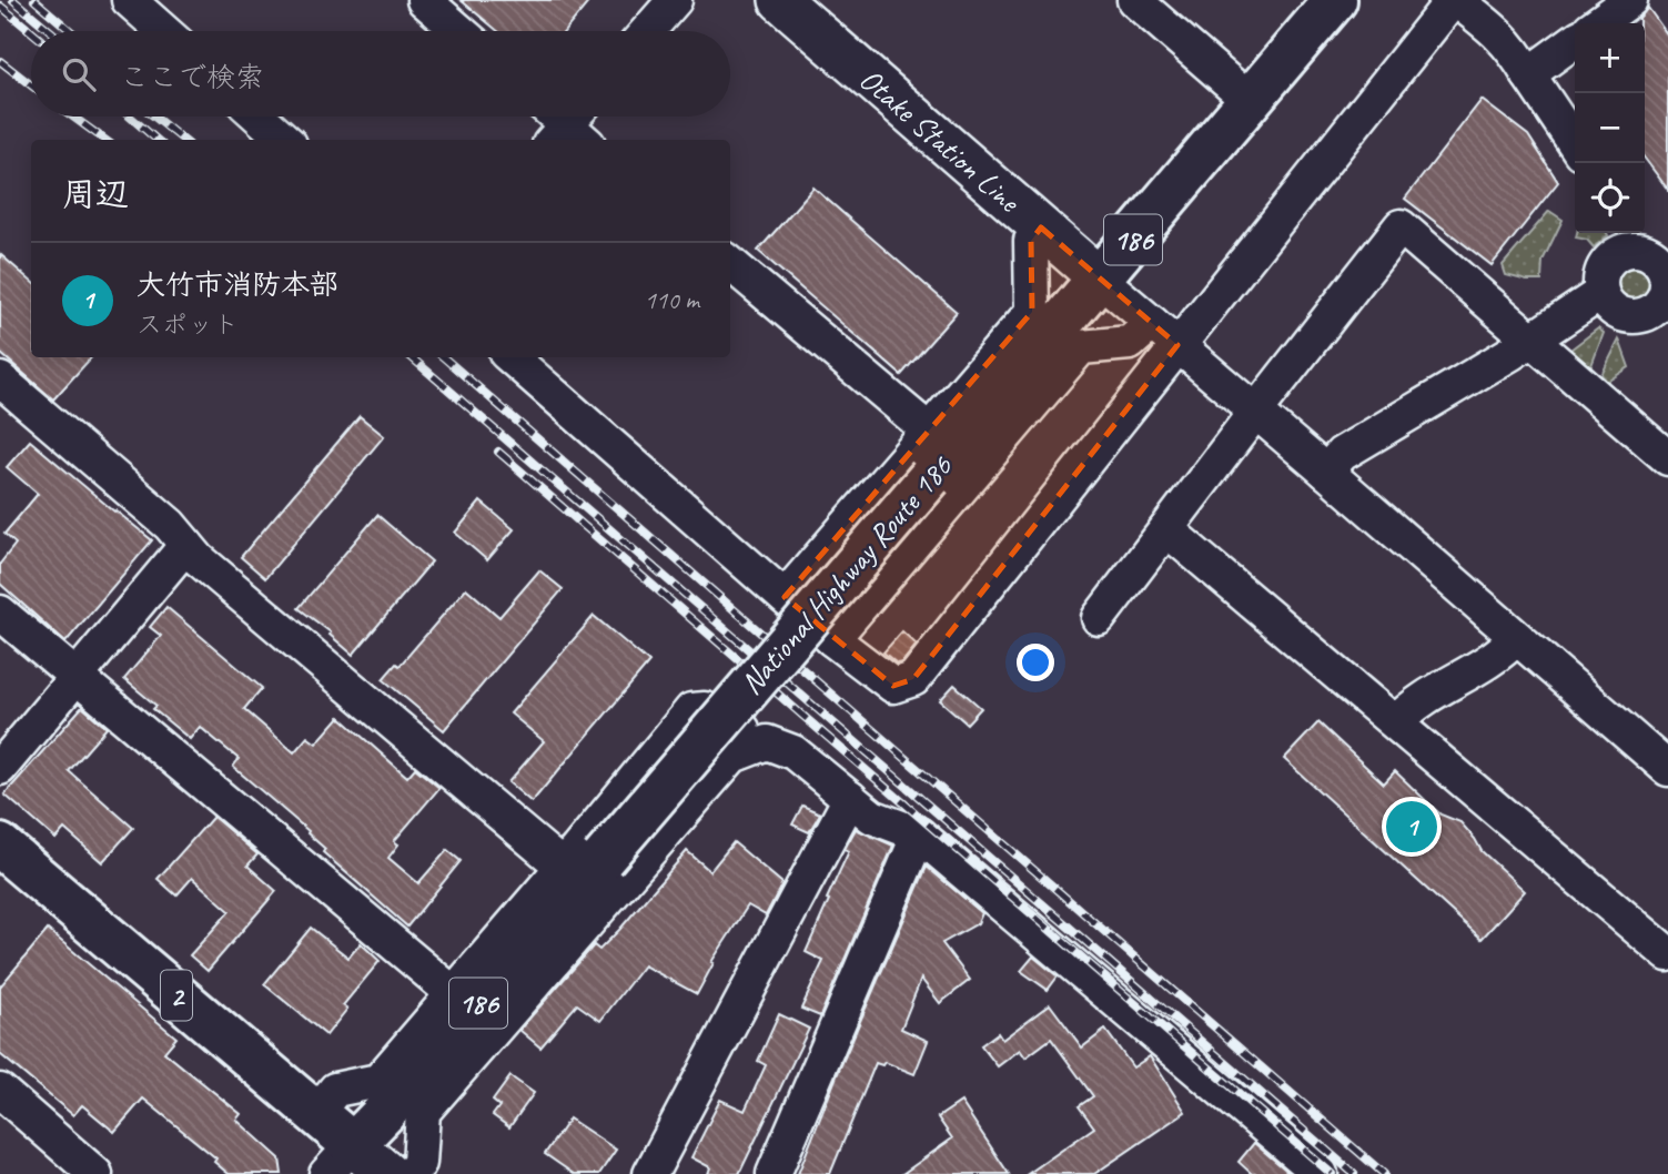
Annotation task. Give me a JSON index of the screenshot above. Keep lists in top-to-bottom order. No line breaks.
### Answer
{"streets":{"highway":["186","National Highway Route 186","2"],"main road":["Otake Station Line"]},"crossings":[["Otake Station Line","National Highway Route 186"],["National Highway Route 186","2"]],"page":{"map_buttons":["+","−"],"search":"ここで検索","heading":"周辺","list":[{"mark":"1","name":"大竹市消防本部","note":"スポット","value":"110 m"}],"pins":"1"}}
